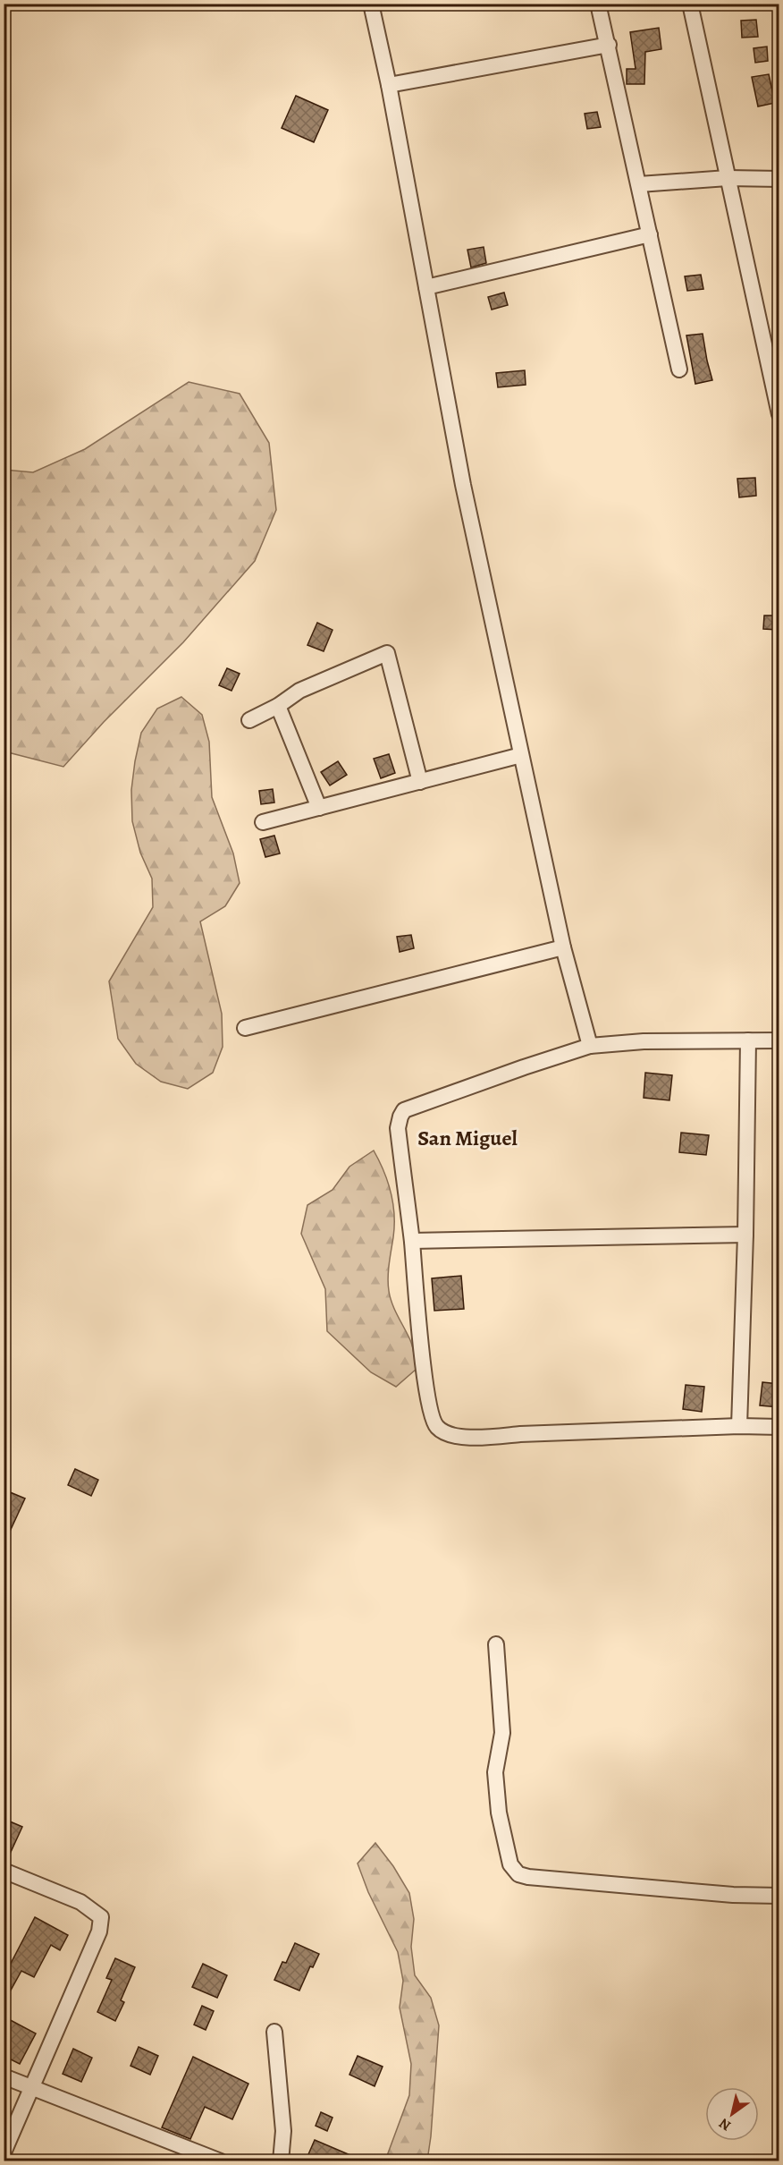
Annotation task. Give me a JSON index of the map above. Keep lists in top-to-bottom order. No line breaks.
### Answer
{"districts":["San Miguel"],"north":"bottom left"}
